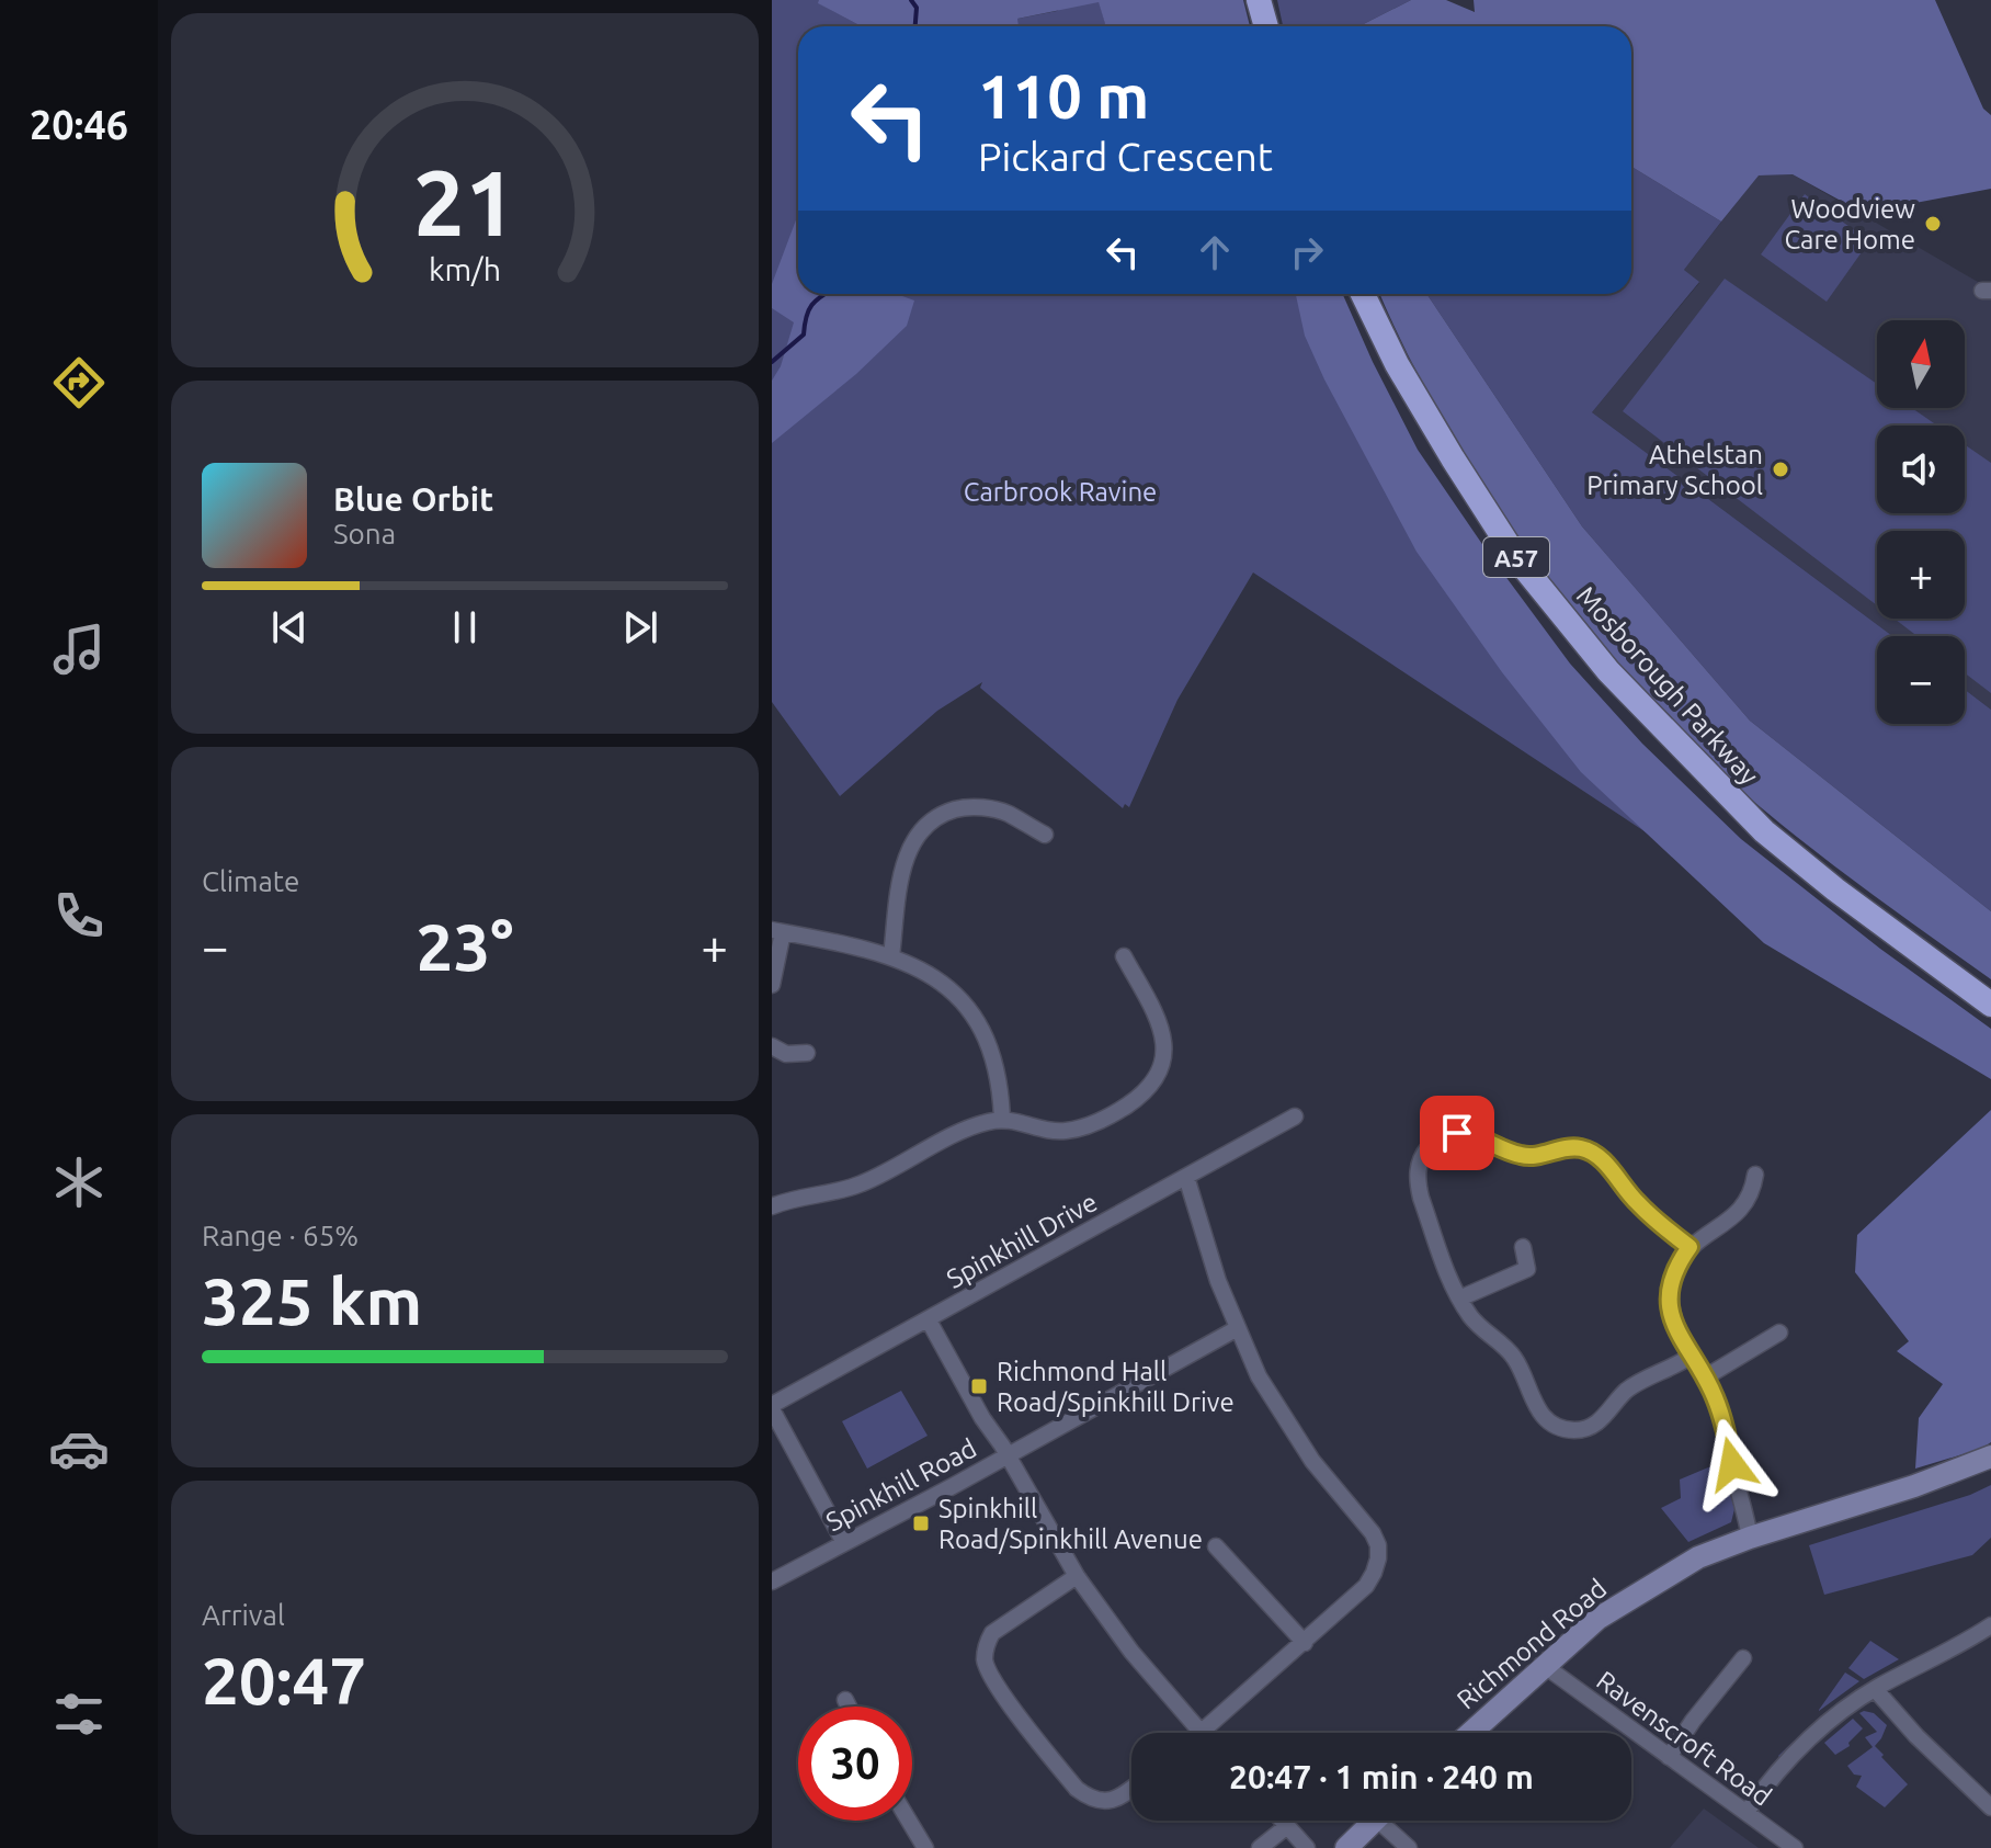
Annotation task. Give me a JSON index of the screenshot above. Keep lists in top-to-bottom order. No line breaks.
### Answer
{"streets":{"highway":["A57","Mosborough Parkway"],"main road":["Richmond Road"],"street":["Spinkhill Drive","Spinkhill Road","Ravenscroft Road"]},"crossings":[["Richmond Road","Ravenscroft Road"]],"parks":["Carbrook Ravine"],"places":{"other":["Woodview Care Home","Athelstan Primary School"],"transit":["Richmond Hall Road/Spinkhill Drive","Spinkhill Road/Spinkhill Avenue"]},"north":"top","page":{"tabs":"20:46","turn":["110 m","Pickard Crescent"],"map_buttons":["+","−"],"song":["Blue Orbit","Sona"],"tile":["Climate",["Range · 65%","325 km"],["Arrival","20:47"]],"heat":["−","23°","+"],"limit":"30","trip":"20:47 · 1 min · 240 m","gauge":["21","km/h"]}}
